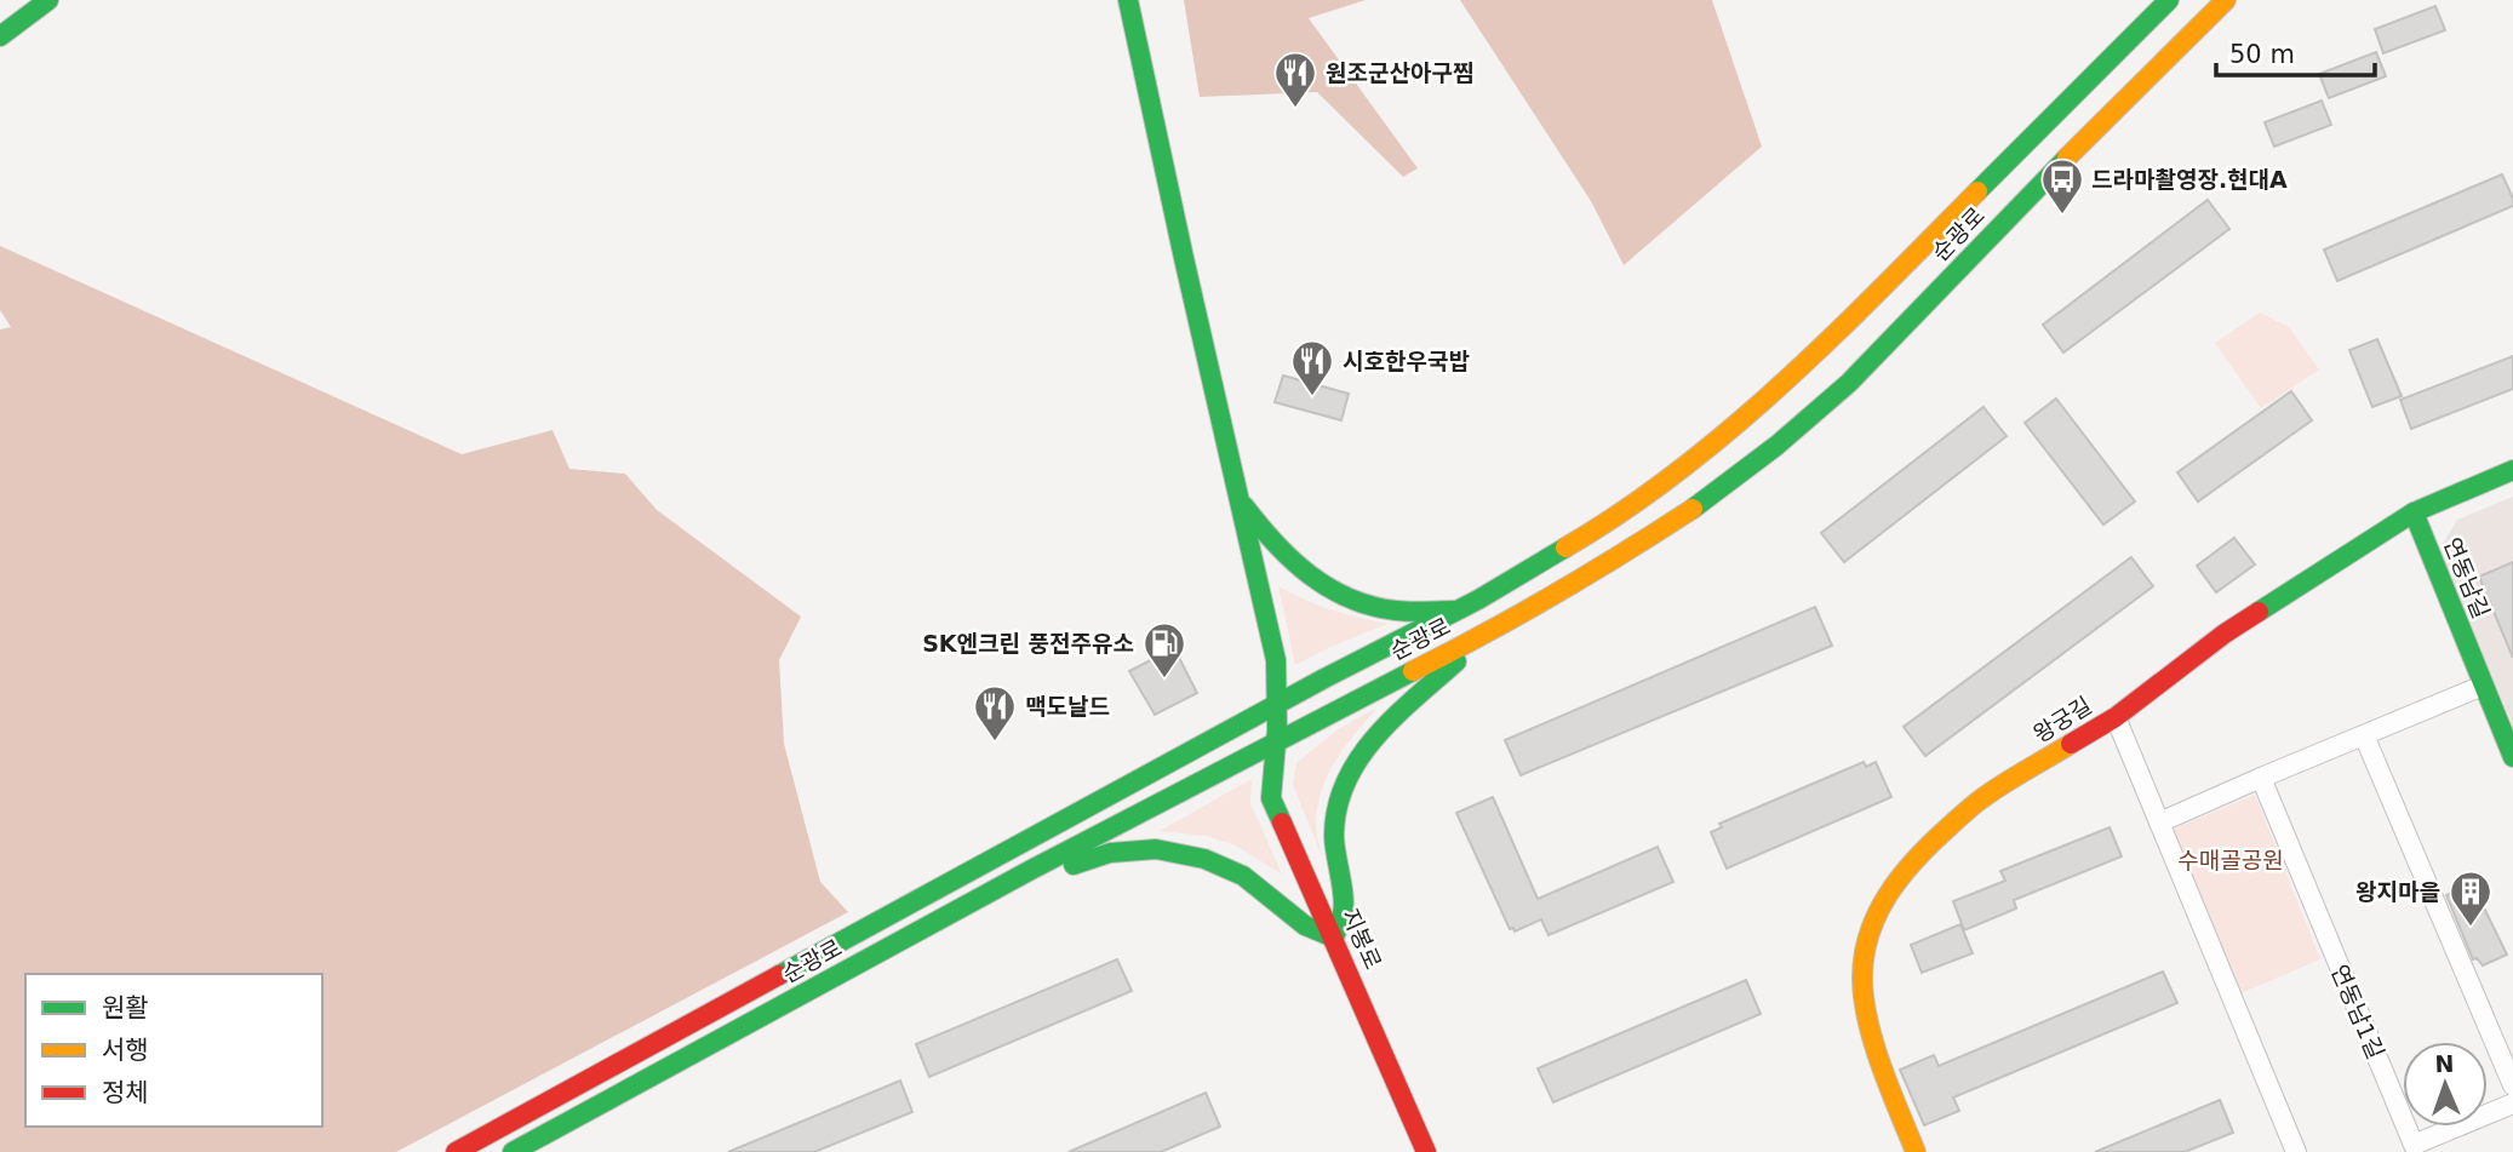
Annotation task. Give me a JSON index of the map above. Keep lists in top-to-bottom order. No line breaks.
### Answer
{"streets":{"main road":["순광로","연동남길","왕궁길","지봉로"],"street":["연동남1길"]},"crossings":[["순광로","지봉로"],["연동남길","왕궁길"]],"parks":["수매골공원"],"places":{"restaurant":["원조군산아구찜","시호한우국밥","맥도날드"],"bus stop":["드라마촬영장.현대A"],"fuel station":["SK엔크린 풍전주유소"],"building":["왕지마을"]},"legend":["원활","서행","정체"],"scale_bar":"50 m","north":"top"}
